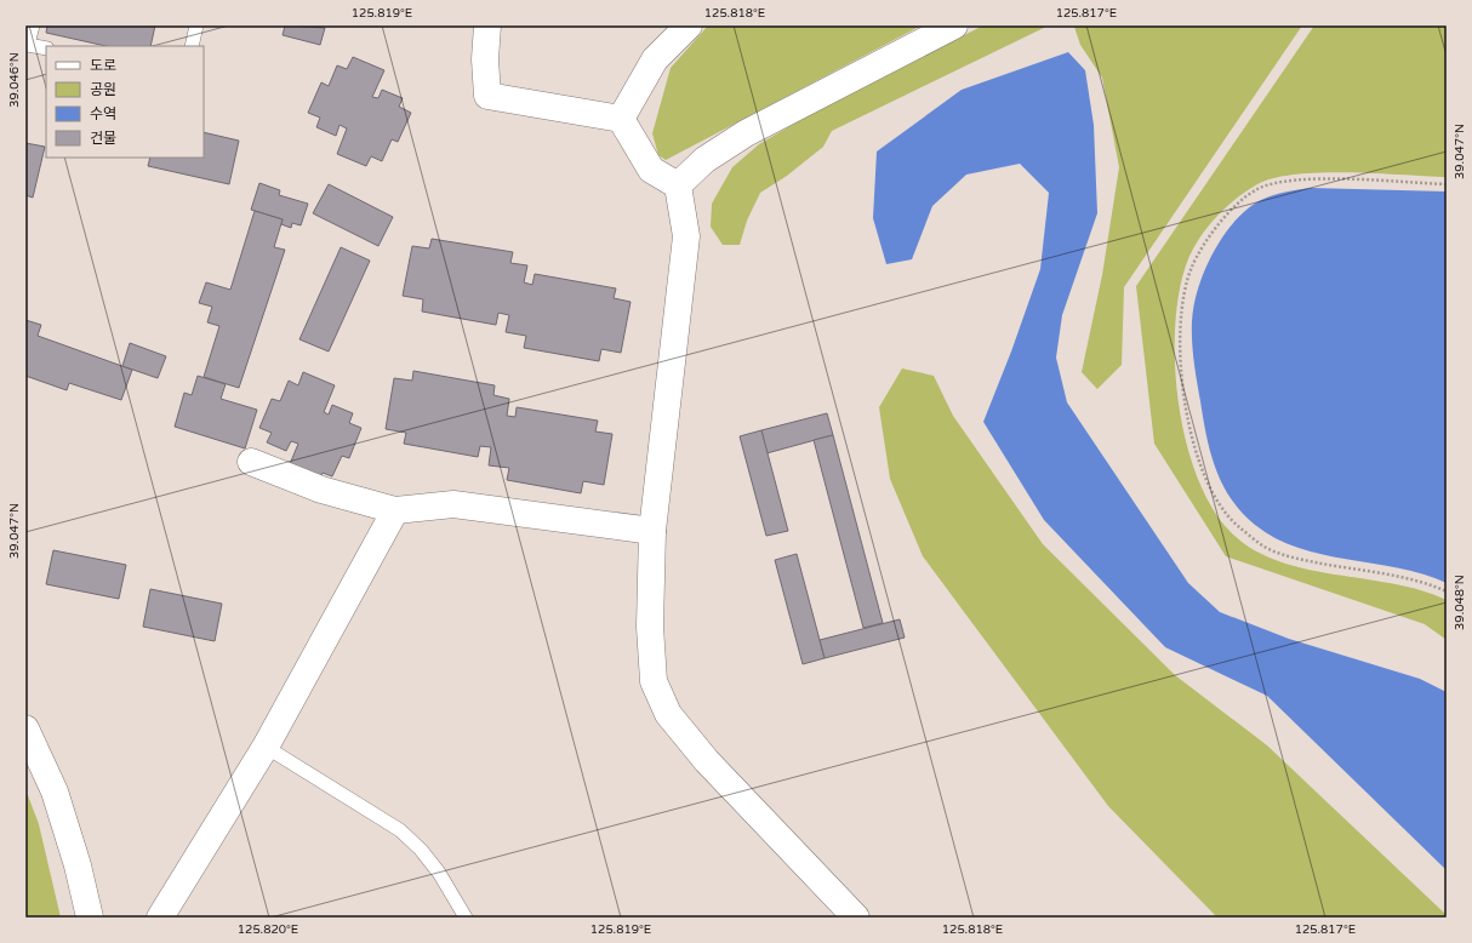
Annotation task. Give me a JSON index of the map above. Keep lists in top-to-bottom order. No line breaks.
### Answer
{"legend":["도로","공원","수역","건물"],"coordinates":["125.819°E","125.818°E","125.817°E","39.046°N","39.047°N","39.048°N","125.820°E"]}
